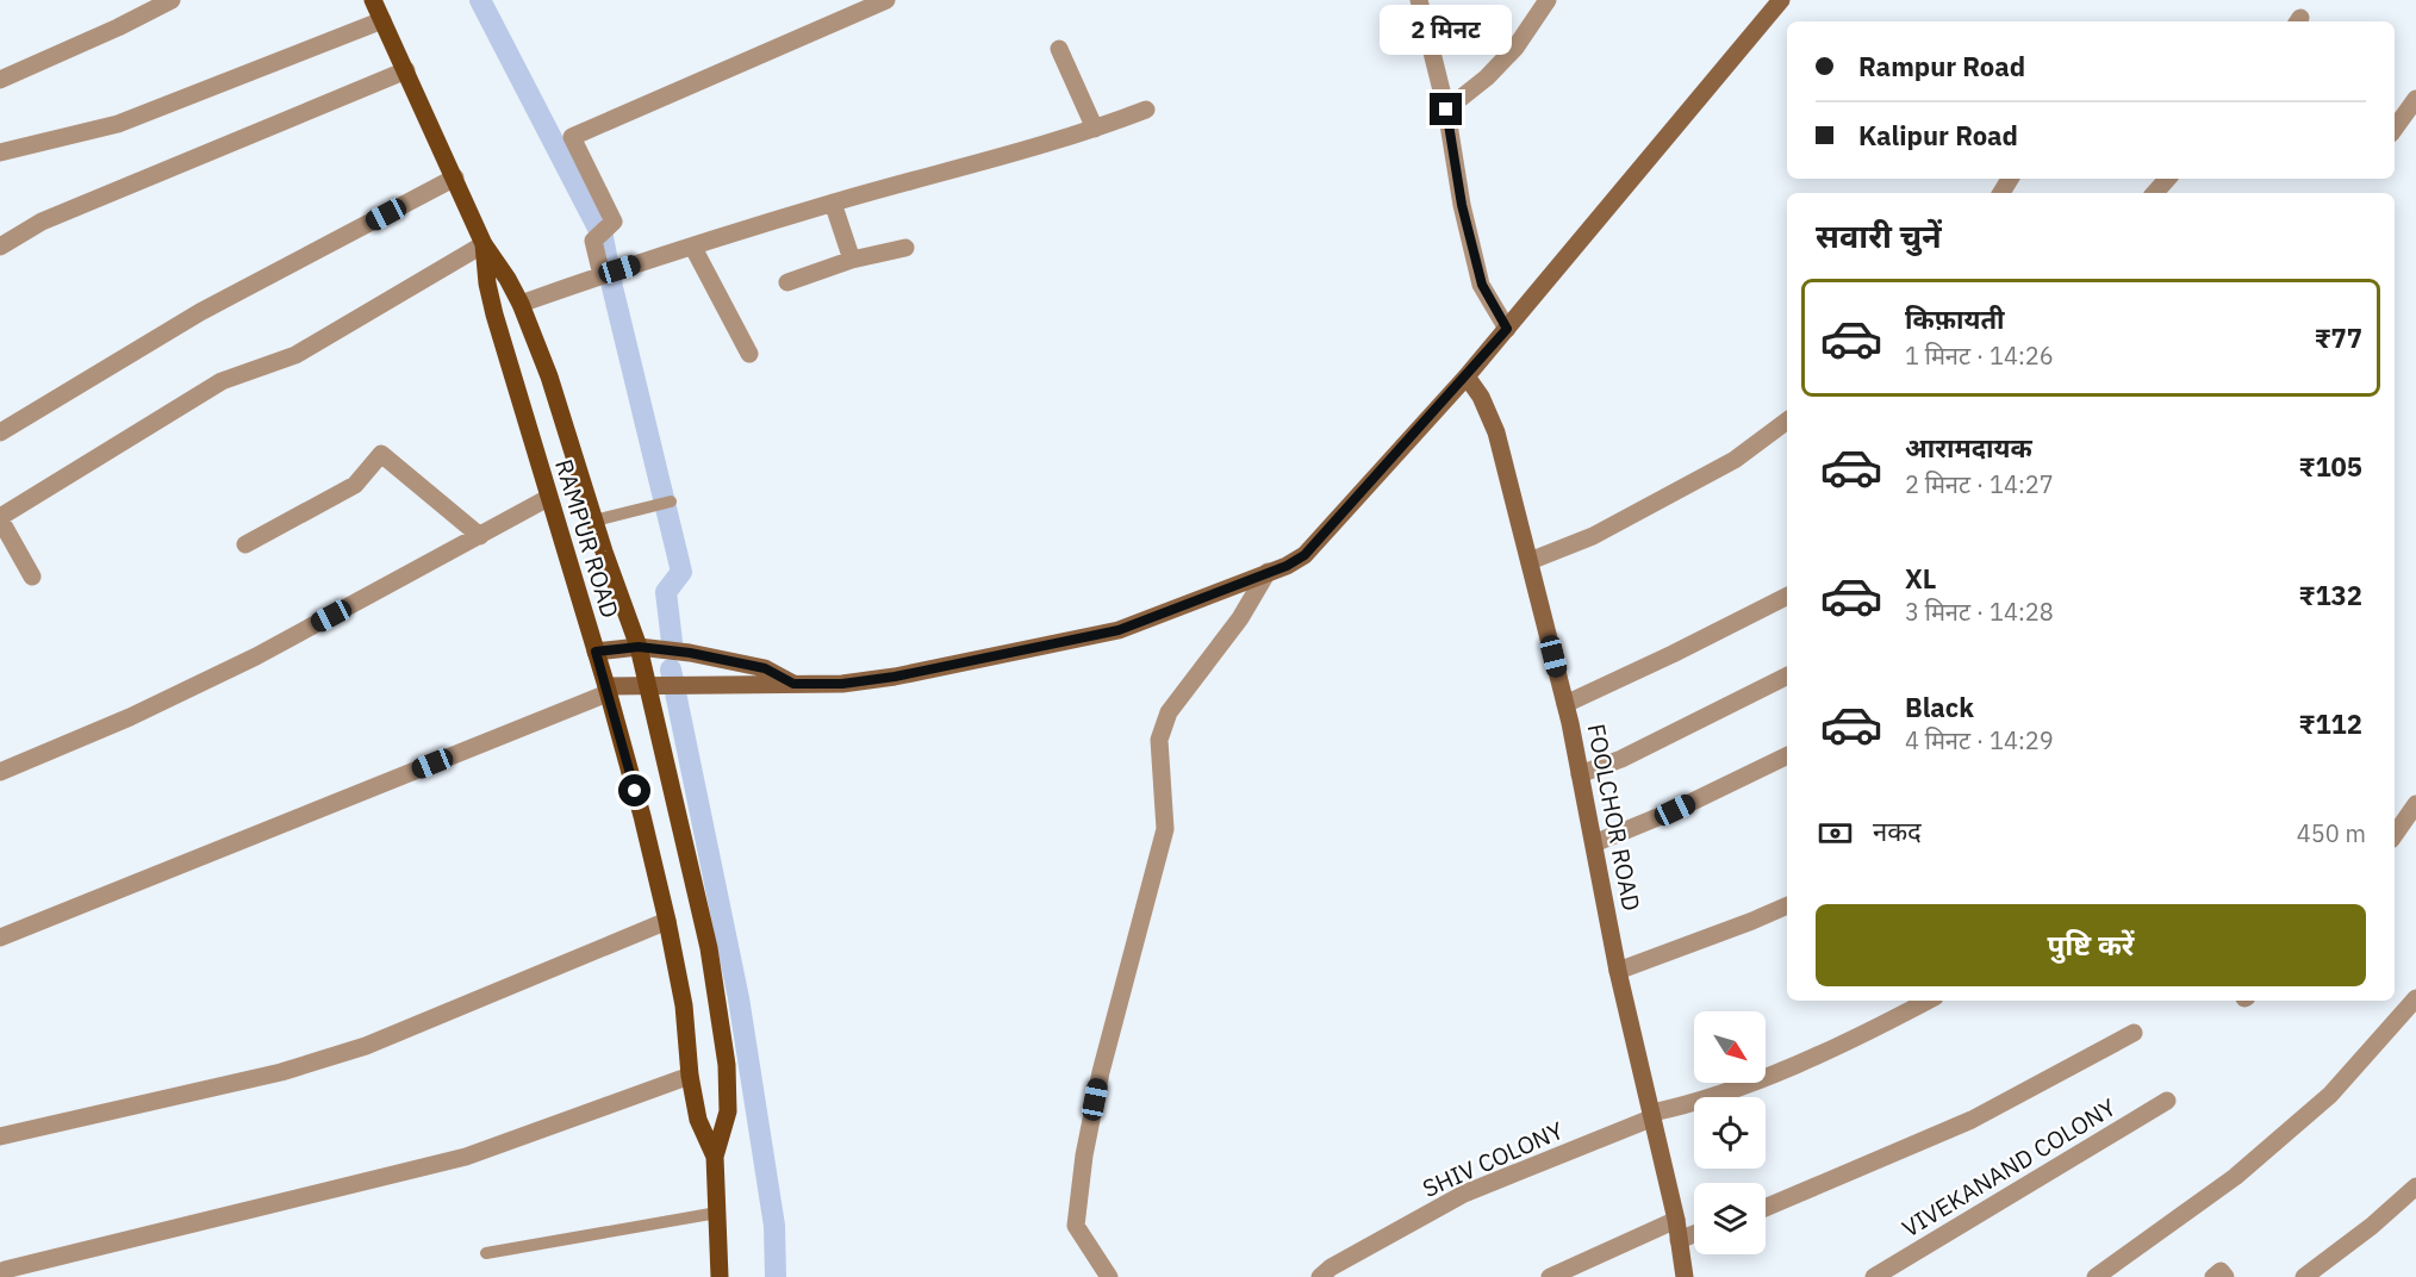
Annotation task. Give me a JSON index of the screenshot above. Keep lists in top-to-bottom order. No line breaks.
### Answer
{"streets":{"main road":["RAMPUR ROAD","FOOLCHOR ROAD"],"street":["SHIV COLONY","VIVEKANAND COLONY"]},"crossings":[["FOOLCHOR ROAD","SHIV COLONY"]],"north":"bottom right","page":{"bubble":"2 मिनट","banner":["Rampur Road","Kalipur Road"],"heading":"सवारी चुनें","list":[{"name":"किफ़ायती","note":"1 मिनट · 14:26","value":"₹77"},{"name":"आरामदायक","note":"2 मिनट · 14:27","value":"₹105"},{"name":"XL","note":"3 मिनट · 14:28","value":"₹132"},{"name":"Black","note":"4 मिनट · 14:29","value":"₹112"}],"pay":["नकद","450 m"],"buttons":"पुष्टि करें"}}
